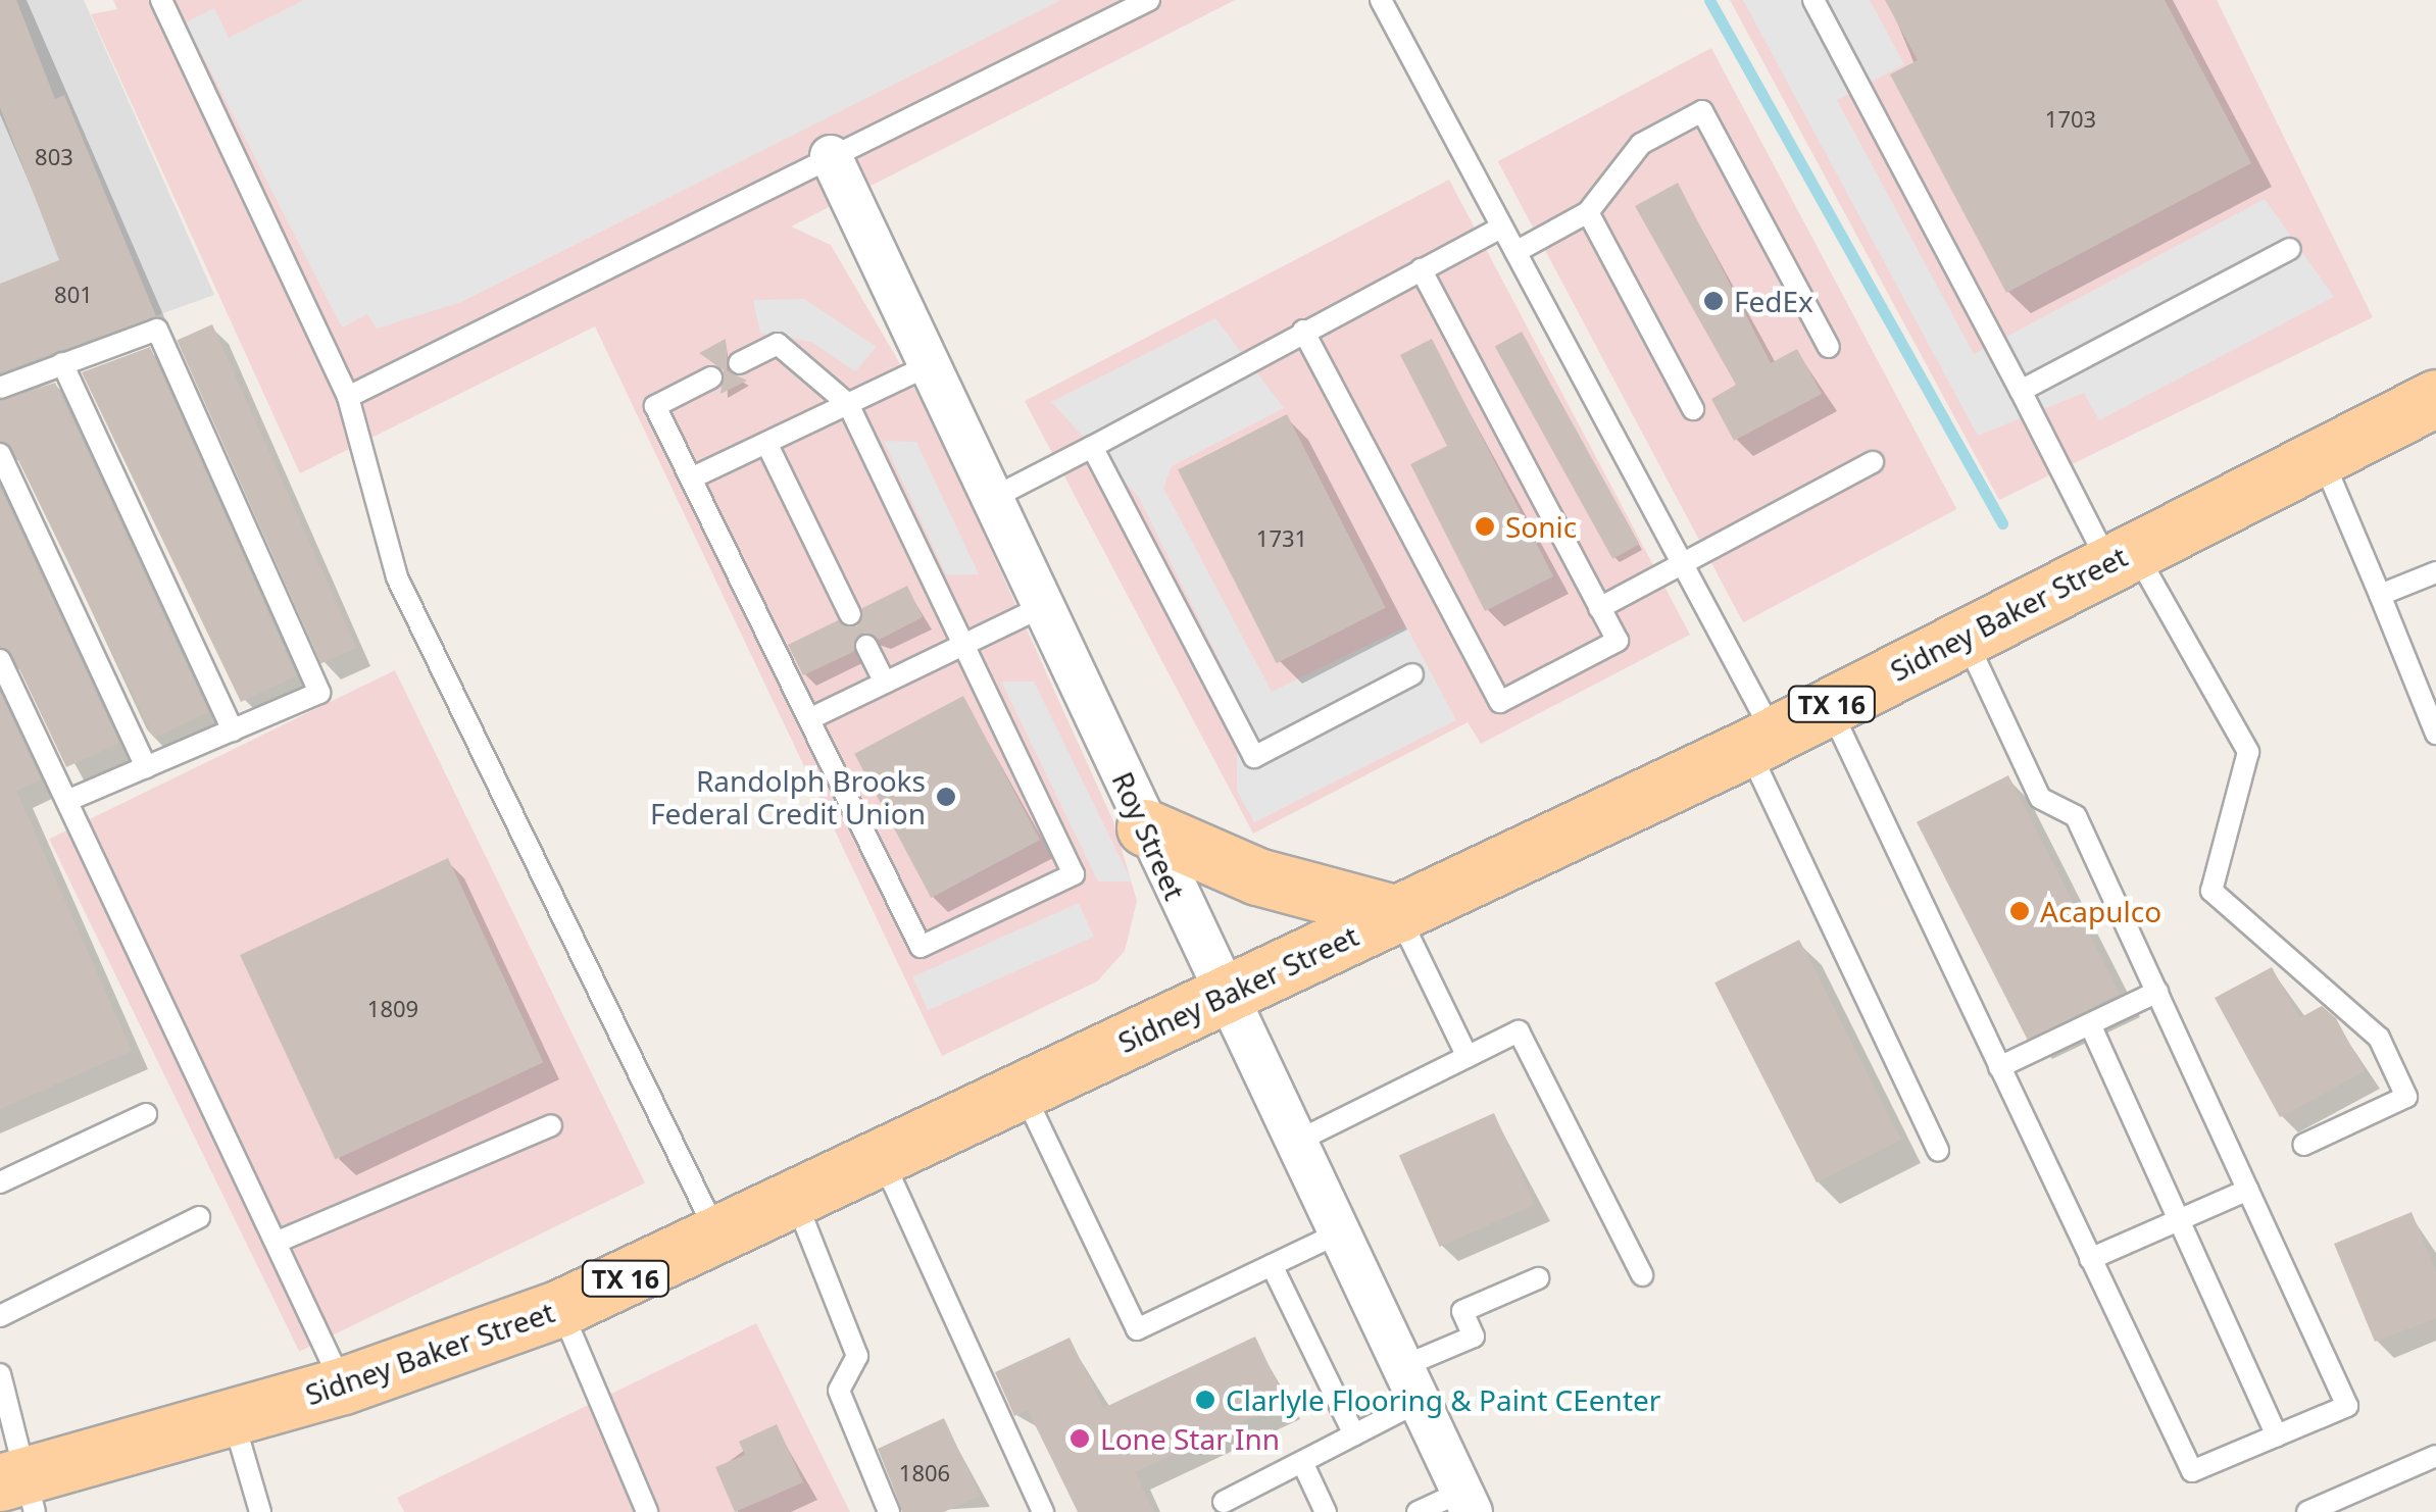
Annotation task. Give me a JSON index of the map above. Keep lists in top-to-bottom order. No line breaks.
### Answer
{"streets":{"main road":["Sidney Baker Street","TX 16"],"street":["Roy Street"]},"crossings":[["Sidney Baker Street","Roy Street"]],"places":["FedEx","Sonic","Randolph Brooks Federal Credit Union","Acapulco","Clarlyle Flooring & Paint CEenter","Lone Star Inn"],"house_numbers":["1703","803","801","1731","1809","1806"]}
